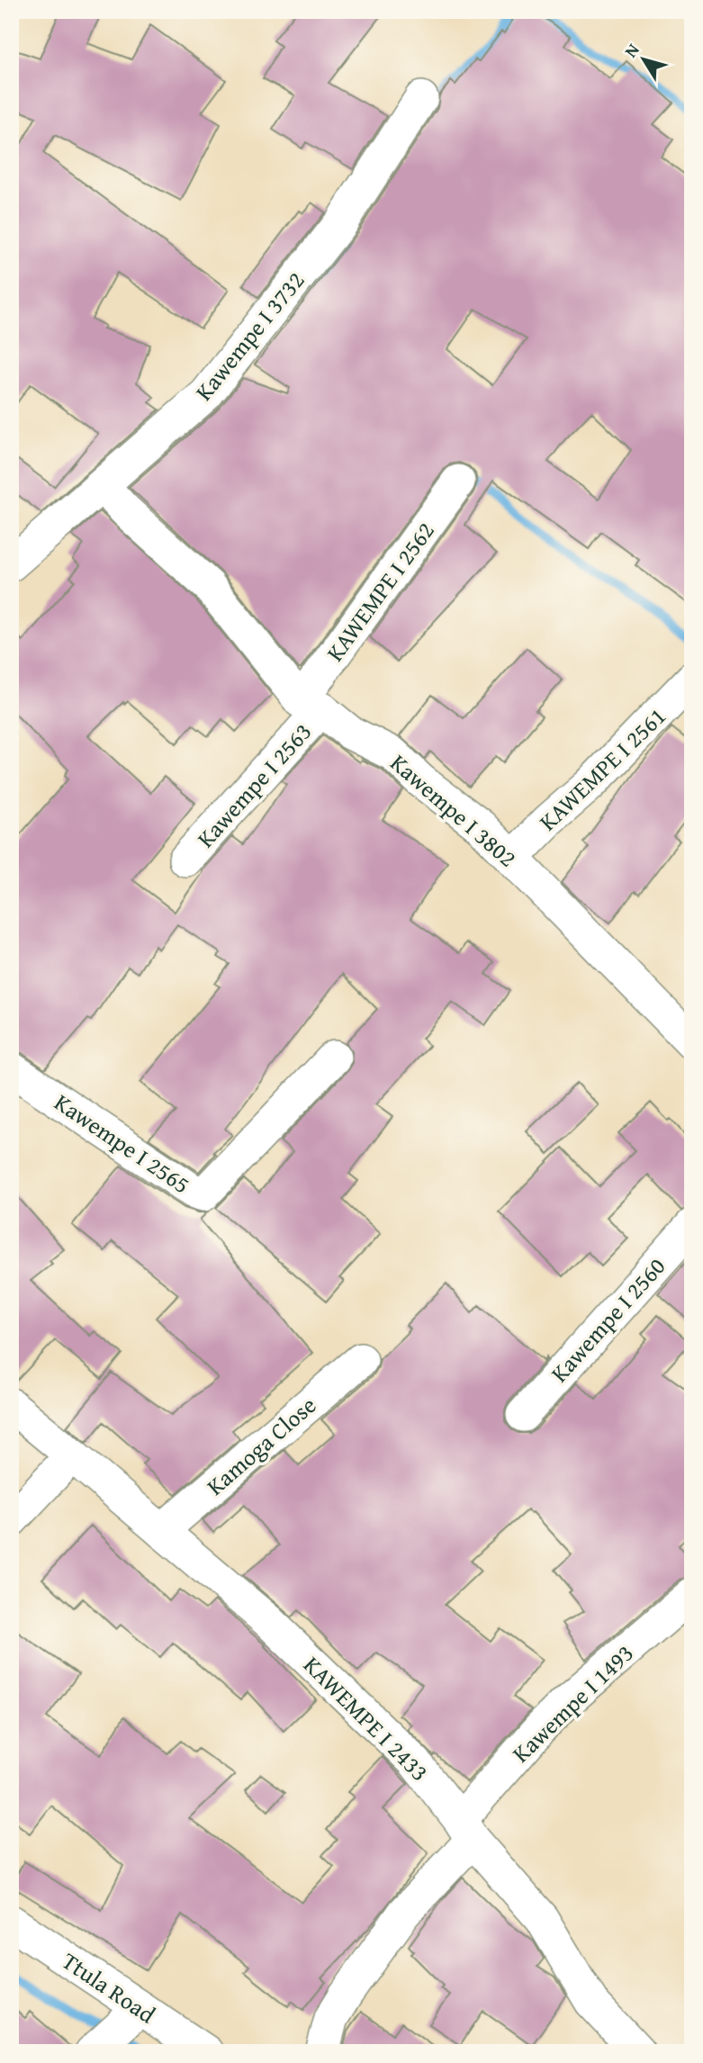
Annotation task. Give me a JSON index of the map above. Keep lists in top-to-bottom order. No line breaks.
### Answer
{"streets":{"street":["Kawempe I 3732","KAWEMPE I 2562","KAWEMPE I 2561","Kawempe I 2563","Kawempe I 3802","Kawempe I 2565","Kawempe I 2560","Kamoga Close","Kawempe I 1493","KAWEMPE I 2433","Ttula Road"]},"crossings":[["Kawempe I 3732","Kawempe I 3802"],["KAWEMPE I 2562","Kawempe I 2563"],["KAWEMPE I 2562","Kawempe I 3802"],["KAWEMPE I 2561","Kawempe I 3802"],["Kawempe I 2563","Kawempe I 3802"],["Kamoga Close","KAWEMPE I 2433"],["Kawempe I 1493","KAWEMPE I 2433"]],"north":"top left"}
